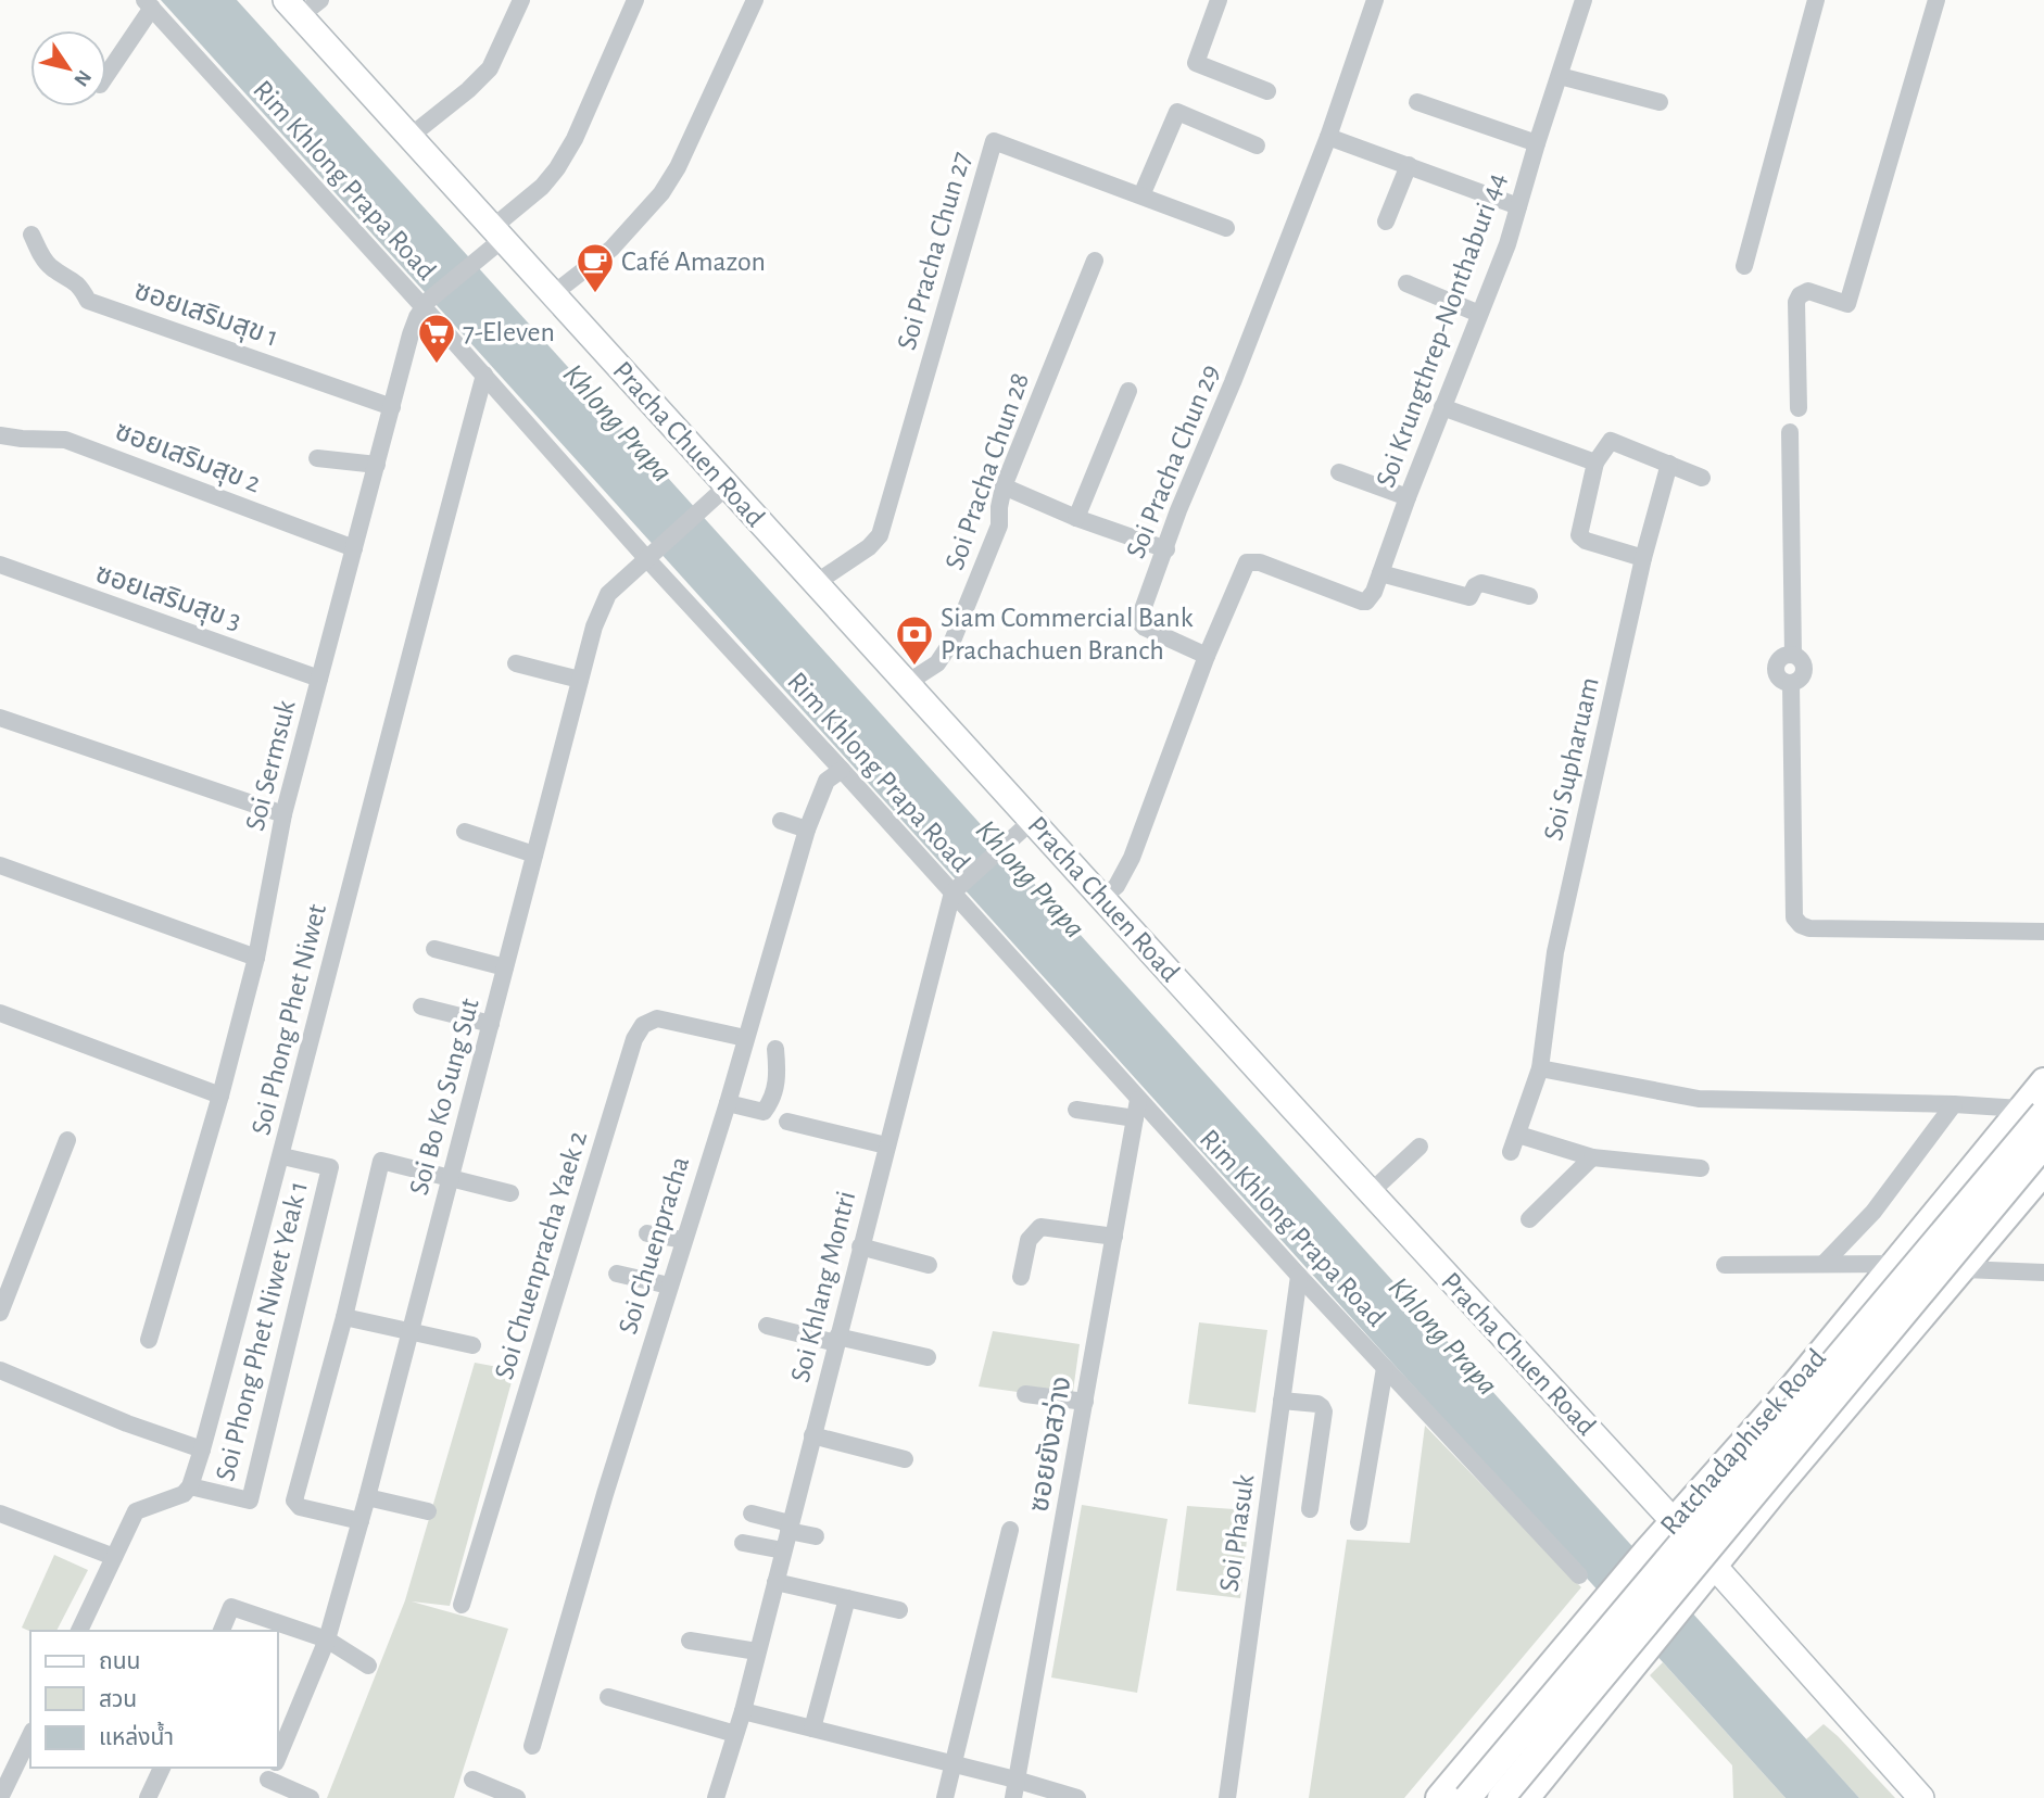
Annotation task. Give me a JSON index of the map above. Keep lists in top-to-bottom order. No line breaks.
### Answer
{"streets":{"main road":["Pracha Chuen Road","Ratchadaphisek Road"],"street":["Rim Khlong Prapa Road","Soi Pracha Chun 27","ซอยเสริมสุข 1","Soi Krungthrep-Nonthaburi 44","ซอยเสริมสุข 2","Soi Pracha Chun 29","Soi Pracha Chun 28","ซอยเสริมสุข 3","Soi Supharuam","Soi Sermsuk","Soi Phong Phet Niwet","Soi Bo Ko Sung Sut","Soi Chuenpracha","Soi Chuenpracha Yaek 2","Soi Khlang Montri","Soi Phong Phet Niwet Yeak 1","ซอยยังสว่าง","Soi Phasuk"]},"crossings":[["Rim Khlong Prapa Road","Soi Sermsuk"],["Rim Khlong Prapa Road","Soi Phong Phet Niwet"],["Rim Khlong Prapa Road","Soi Bo Ko Sung Sut"],["Rim Khlong Prapa Road","Soi Chuenpracha"],["Rim Khlong Prapa Road","Soi Khlang Montri"],["Rim Khlong Prapa Road","ซอยยังสว่าง"],["Rim Khlong Prapa Road","Soi Phasuk"],["Soi Pracha Chun 27","Pracha Chuen Road"],["ซอยเสริมสุข 1","Soi Sermsuk"],["Soi Krungthrep-Nonthaburi 44","Soi Pracha Chun 29"],["Pracha Chuen Road","Soi Pracha Chun 28"],["Pracha Chuen Road","Soi Sermsuk"],["Pracha Chuen Road","Soi Bo Ko Sung Sut"],["Pracha Chuen Road","Ratchadaphisek Road"],["ซอยเสริมสุข 2","Soi Sermsuk"],["ซอยเสริมสุข 3","Soi Sermsuk"],["Soi Phong Phet Niwet","Soi Phong Phet Niwet Yeak 1"],["Soi Chuenpracha","Soi Chuenpracha Yaek 2"]],"water":["Khlong Prapa"],"places":{"cafe":["Café Amazon"],"supermarket":["7-Eleven"],"bank":["Siam Commercial Bank Prachachuen Branch"]},"legend":["ถนน","สวน","แหล่งน้ำ"],"north":"bottom right"}
